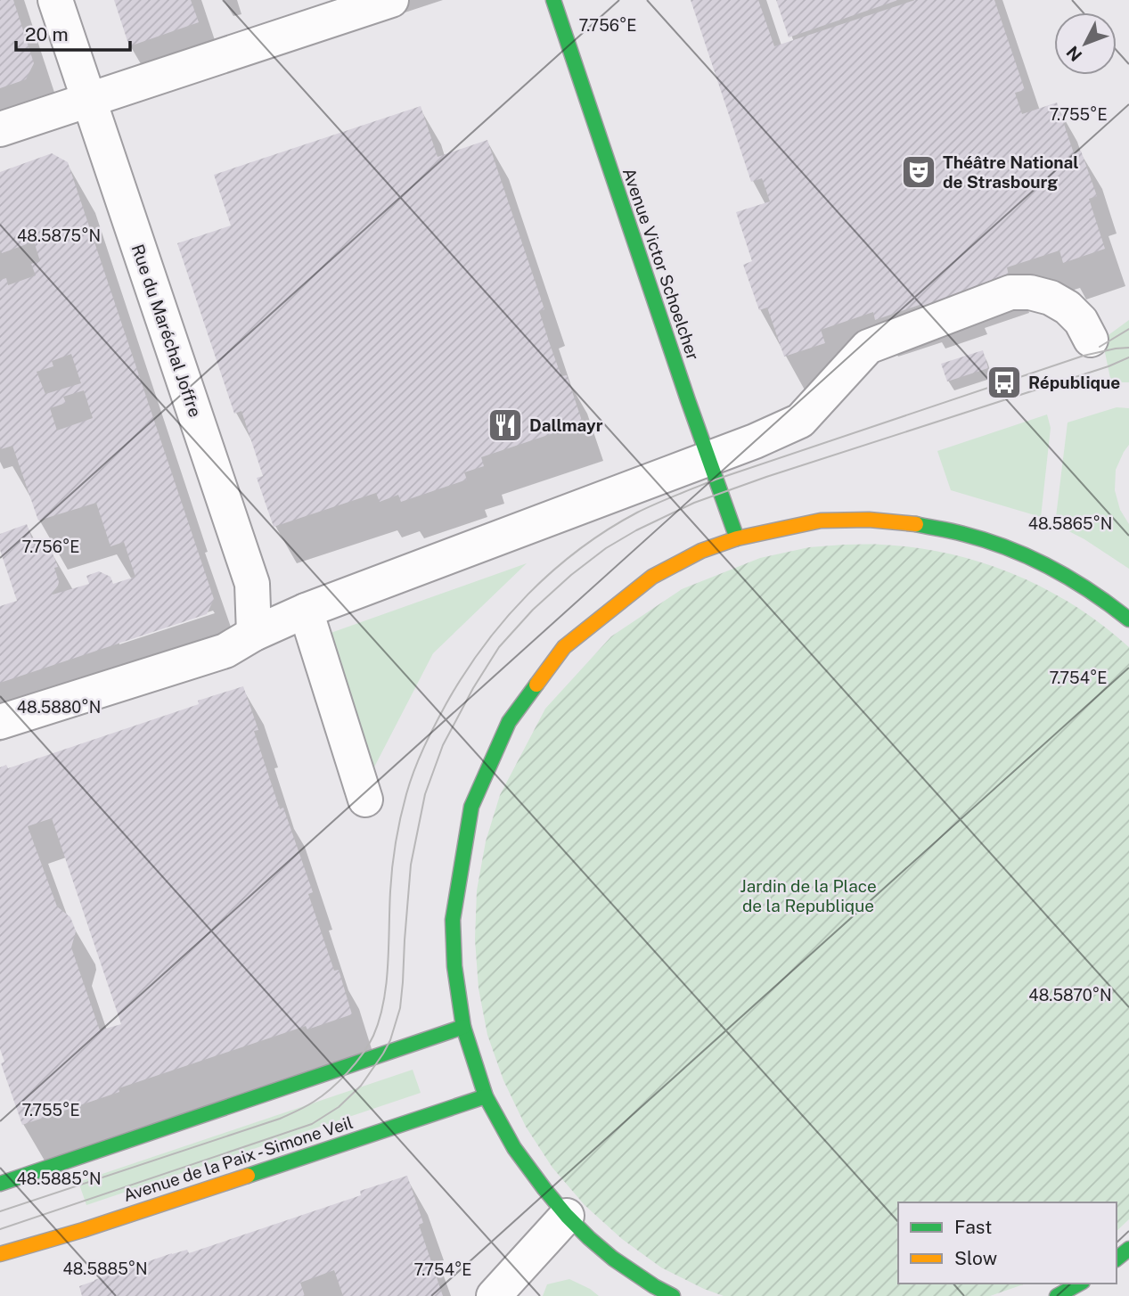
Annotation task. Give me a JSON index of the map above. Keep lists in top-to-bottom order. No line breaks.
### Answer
{"streets":{"street":["Avenue Victor Schoelcher","Rue du Maréchal Joffre","Avenue de la Paix - Simone Veil"]},"parks":["Jardin de la Place de la Republique"],"places":{"theatre":["Théâtre National de Strasbourg"],"bus stop":["République"],"restaurant":["Dallmayr"]},"legend":["Fast","Slow"],"scale_bar":"20 m","north":"bottom left","coordinates":["7.756°E","7.755°E","48.5875°N","48.5865°N","7.754°E","48.5880°N","48.5870°N","48.5885°N"]}
